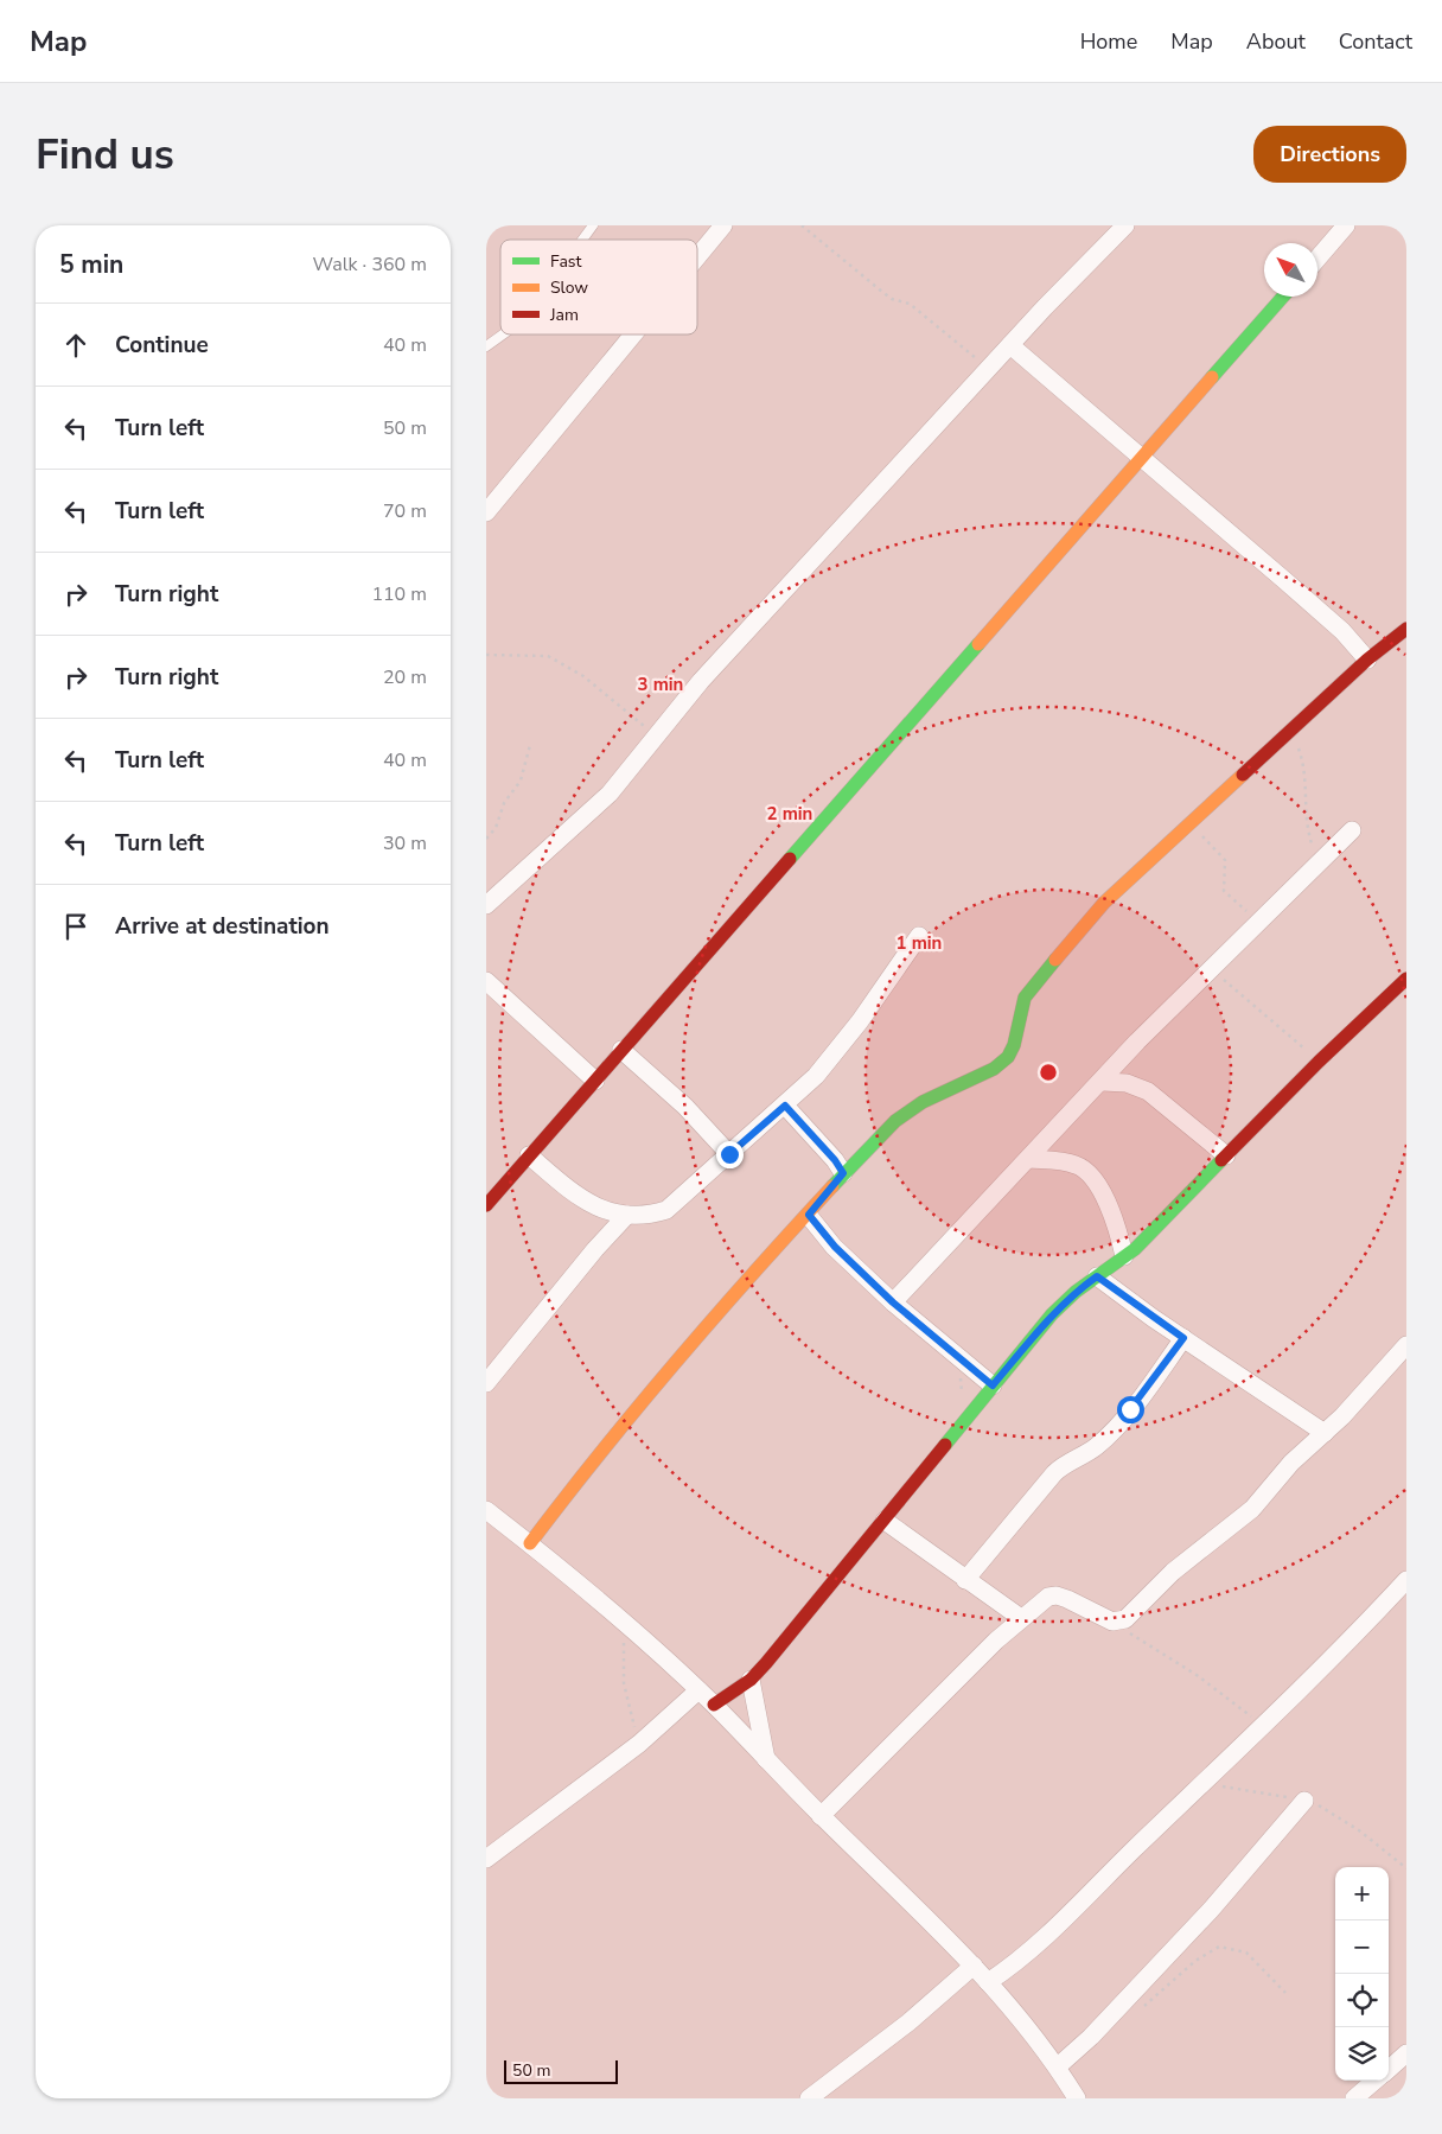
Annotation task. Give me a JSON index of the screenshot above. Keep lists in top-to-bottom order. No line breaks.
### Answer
{"legend":["Fast","Slow","Jam"],"scale_bar":"50 m","north":"top left","page":{"header":"Map","nav":["Home","Map","About","Contact"],"buttons":"Directions","title":"Find us","heading":["5 min","Walk · 360 m"],"list":[["Continue","40 m"],["Turn left","50 m"],["Turn left","70 m"],["Turn right","110 m"],["Turn right","20 m"],["Turn left","40 m"],["Turn left","30 m"],"Arrive at destination"],"map_buttons":["+","−"],"scale":"50 m"},"rings":["3 min","2 min","1 min"]}
